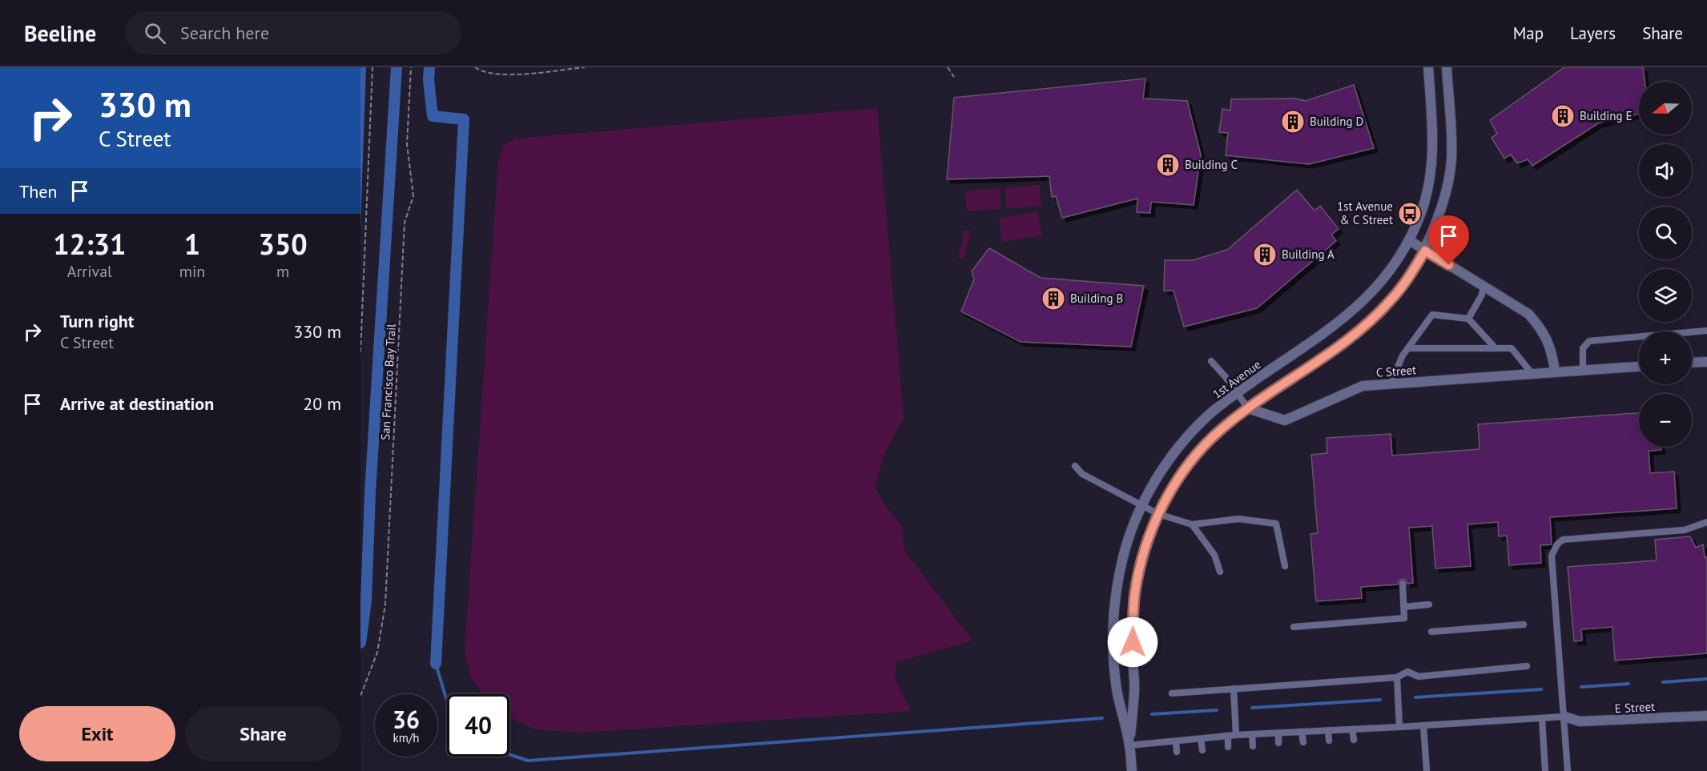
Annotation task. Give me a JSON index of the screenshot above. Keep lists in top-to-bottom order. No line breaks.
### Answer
{"streets":{"street":["C Street","1st Avenue","E Street"],"path":["San Francisco Bay Trail"]},"crossings":[["C Street","1st Avenue"]],"places":{"building":["Building E","Building D","Building C","Building A","Building B"],"bus stop":["1st Avenue & C Street"]},"north":"left","page":{"header":"Beeline","search":"Search here","nav":["Map","Layers","Share"],"turn":["330 m","C Street"],"map_buttons":["+","−"],"then":"Then","eta":["12:31","Arrival","1","min","350","m"],"list":[{"name":"Turn right","note":"C Street","value":"330 m"},{"name":"Arrive at destination","value":"20 m"}],"speed":"36 km/h","limit":"40","buttons":["Exit","Share"]}}
